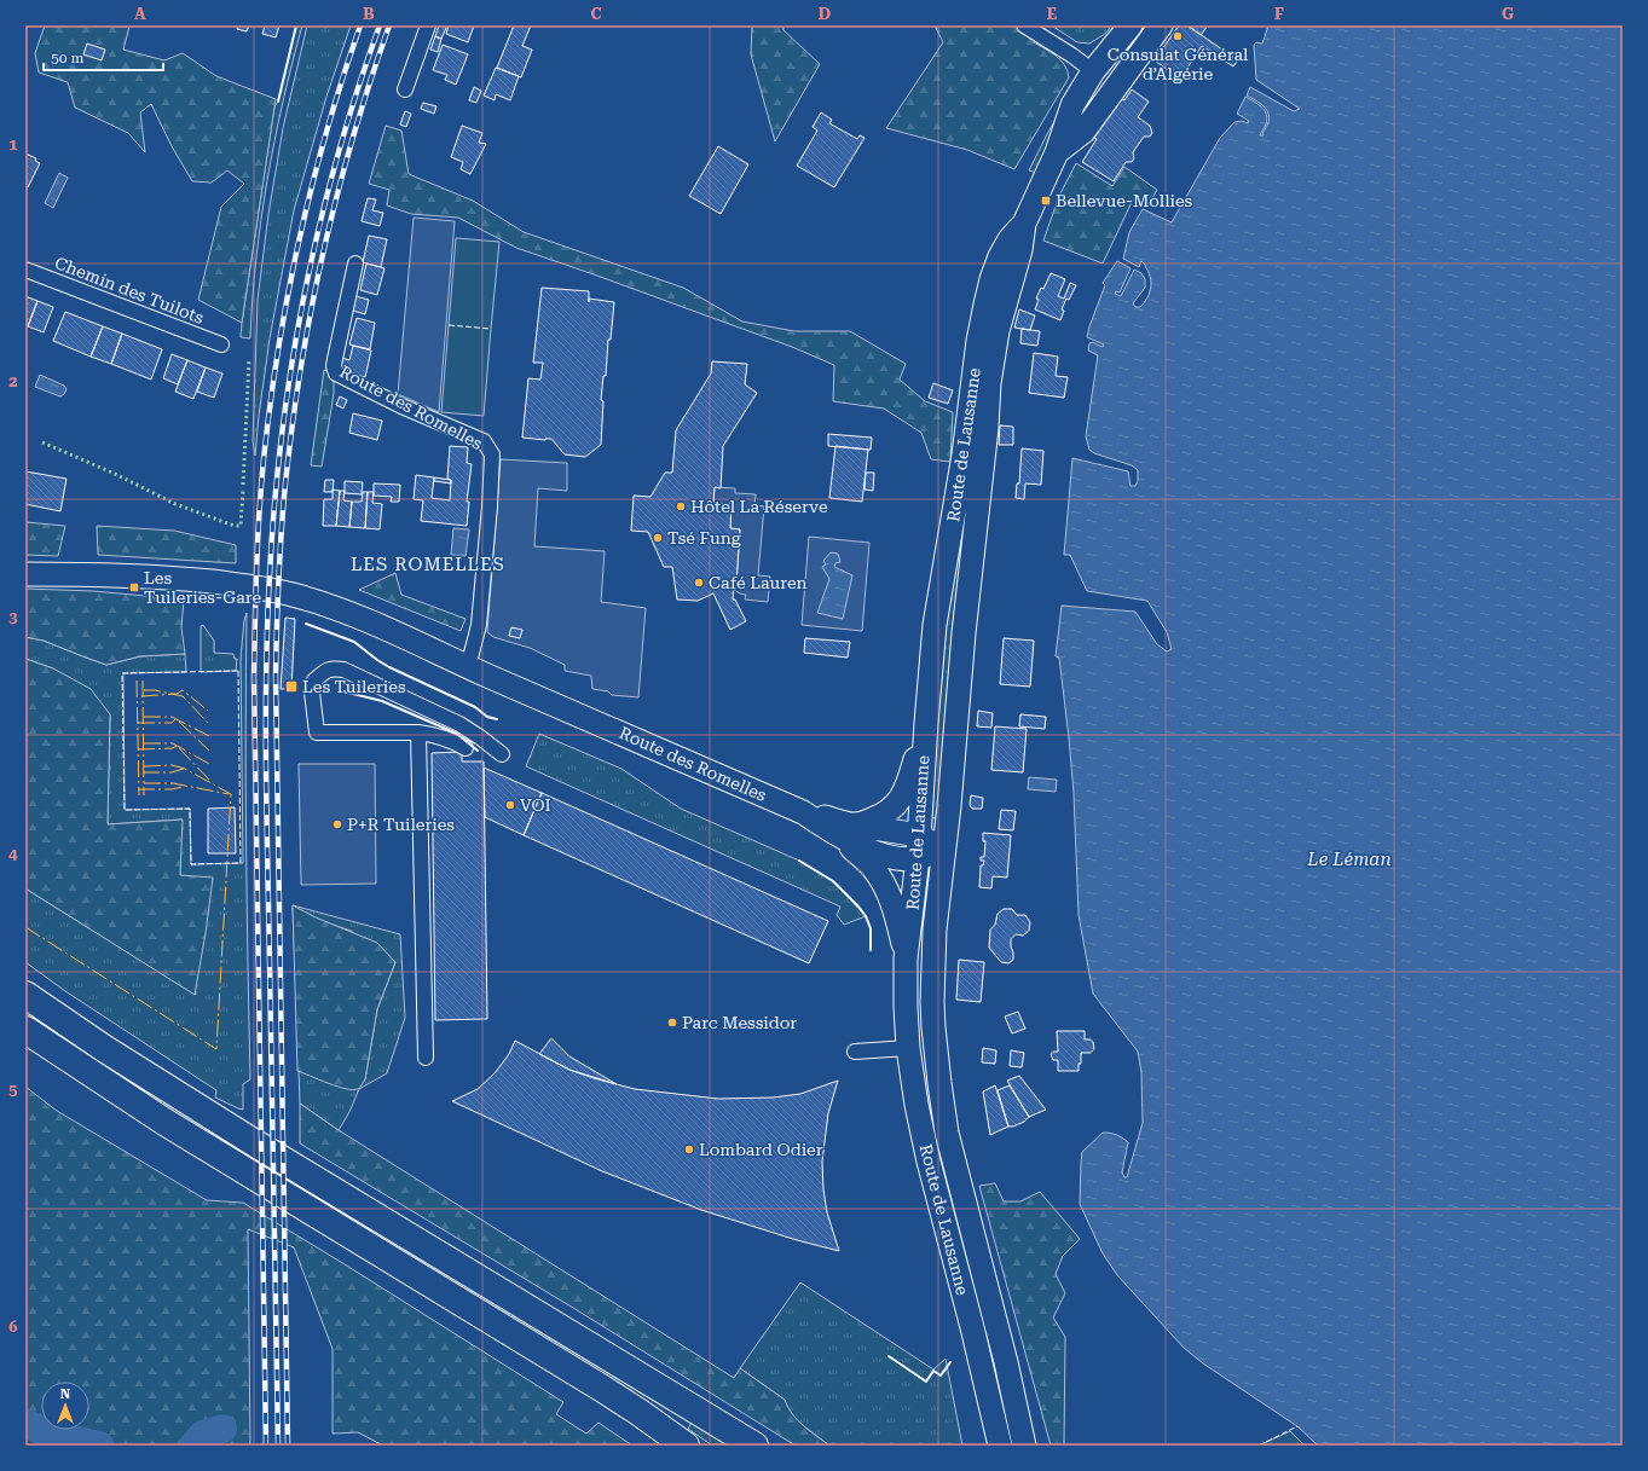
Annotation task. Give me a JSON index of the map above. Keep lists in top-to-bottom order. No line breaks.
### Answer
{"streets":{"main road":["Route des Romelles","Route de Lausanne"],"street":["Chemin des Tuilots"]},"districts":["LES ROMELLES"],"water":["Le Léman"],"places":{"other":["Consulat Général d’Algérie","Hôtel La Réserve","Tsé Fung","Café Lauren","VOI","P+R Tuileries","Parc Messidor","Lombard Odier"],"transit":["Bellevue-Mollies","Les Tuileries-Gare","Les Tuileries"]},"scale_bar":"50 m","north":"top","grid":{"columns":["A","B","C","D","E","F","G"],"rows":["1","2","3","4","5","6"]}}
